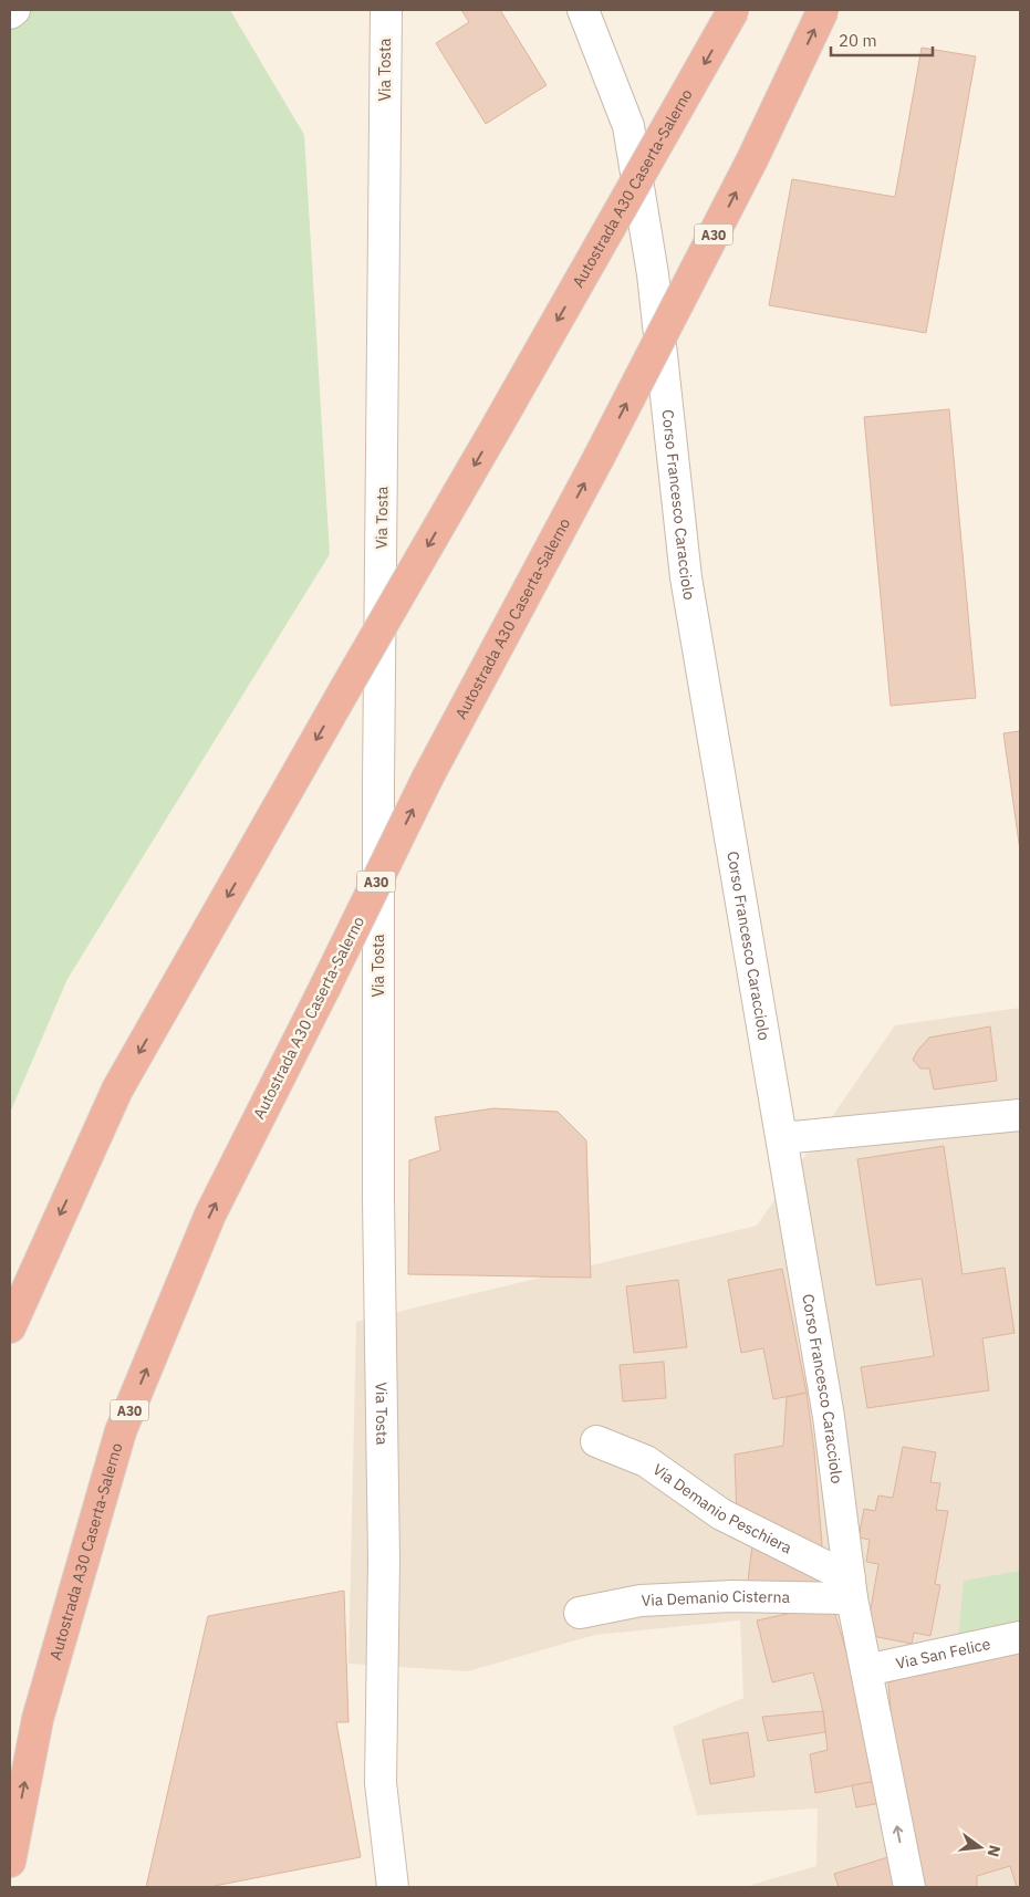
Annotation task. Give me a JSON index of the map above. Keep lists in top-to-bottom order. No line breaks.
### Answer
{"streets":{"highway":["Autostrada A30 Caserta-Salerno","A30"],"street":["Via Tosta","Corso Francesco Caracciolo","Via Demanio Peschiera","Via Demanio Cisterna","Via San Felice"]},"crossings":[["Corso Francesco Caracciolo","Via Demanio Peschiera"],["Corso Francesco Caracciolo","Via Demanio Cisterna"],["Corso Francesco Caracciolo","Via San Felice"],["Via Demanio Peschiera","Via Demanio Cisterna"]],"scale_bar":"20 m","north":"right"}
